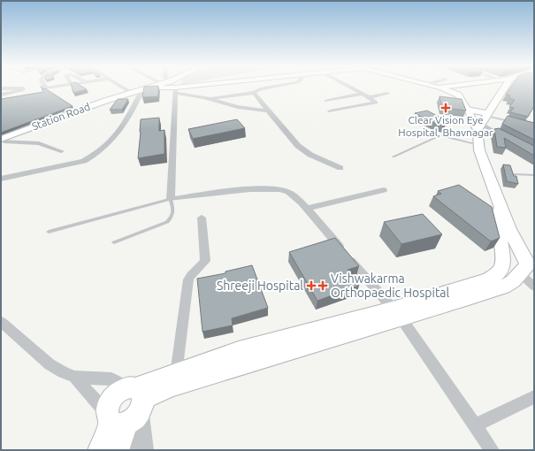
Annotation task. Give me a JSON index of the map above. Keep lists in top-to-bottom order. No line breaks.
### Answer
{"streets":{"main road":["Station Road"]},"places":{"health":["Clear Vision Eye Hospital, Bhavnagar","Shreeji Hospital","Vishwakarma Orthopaedic Hospital"]}}
